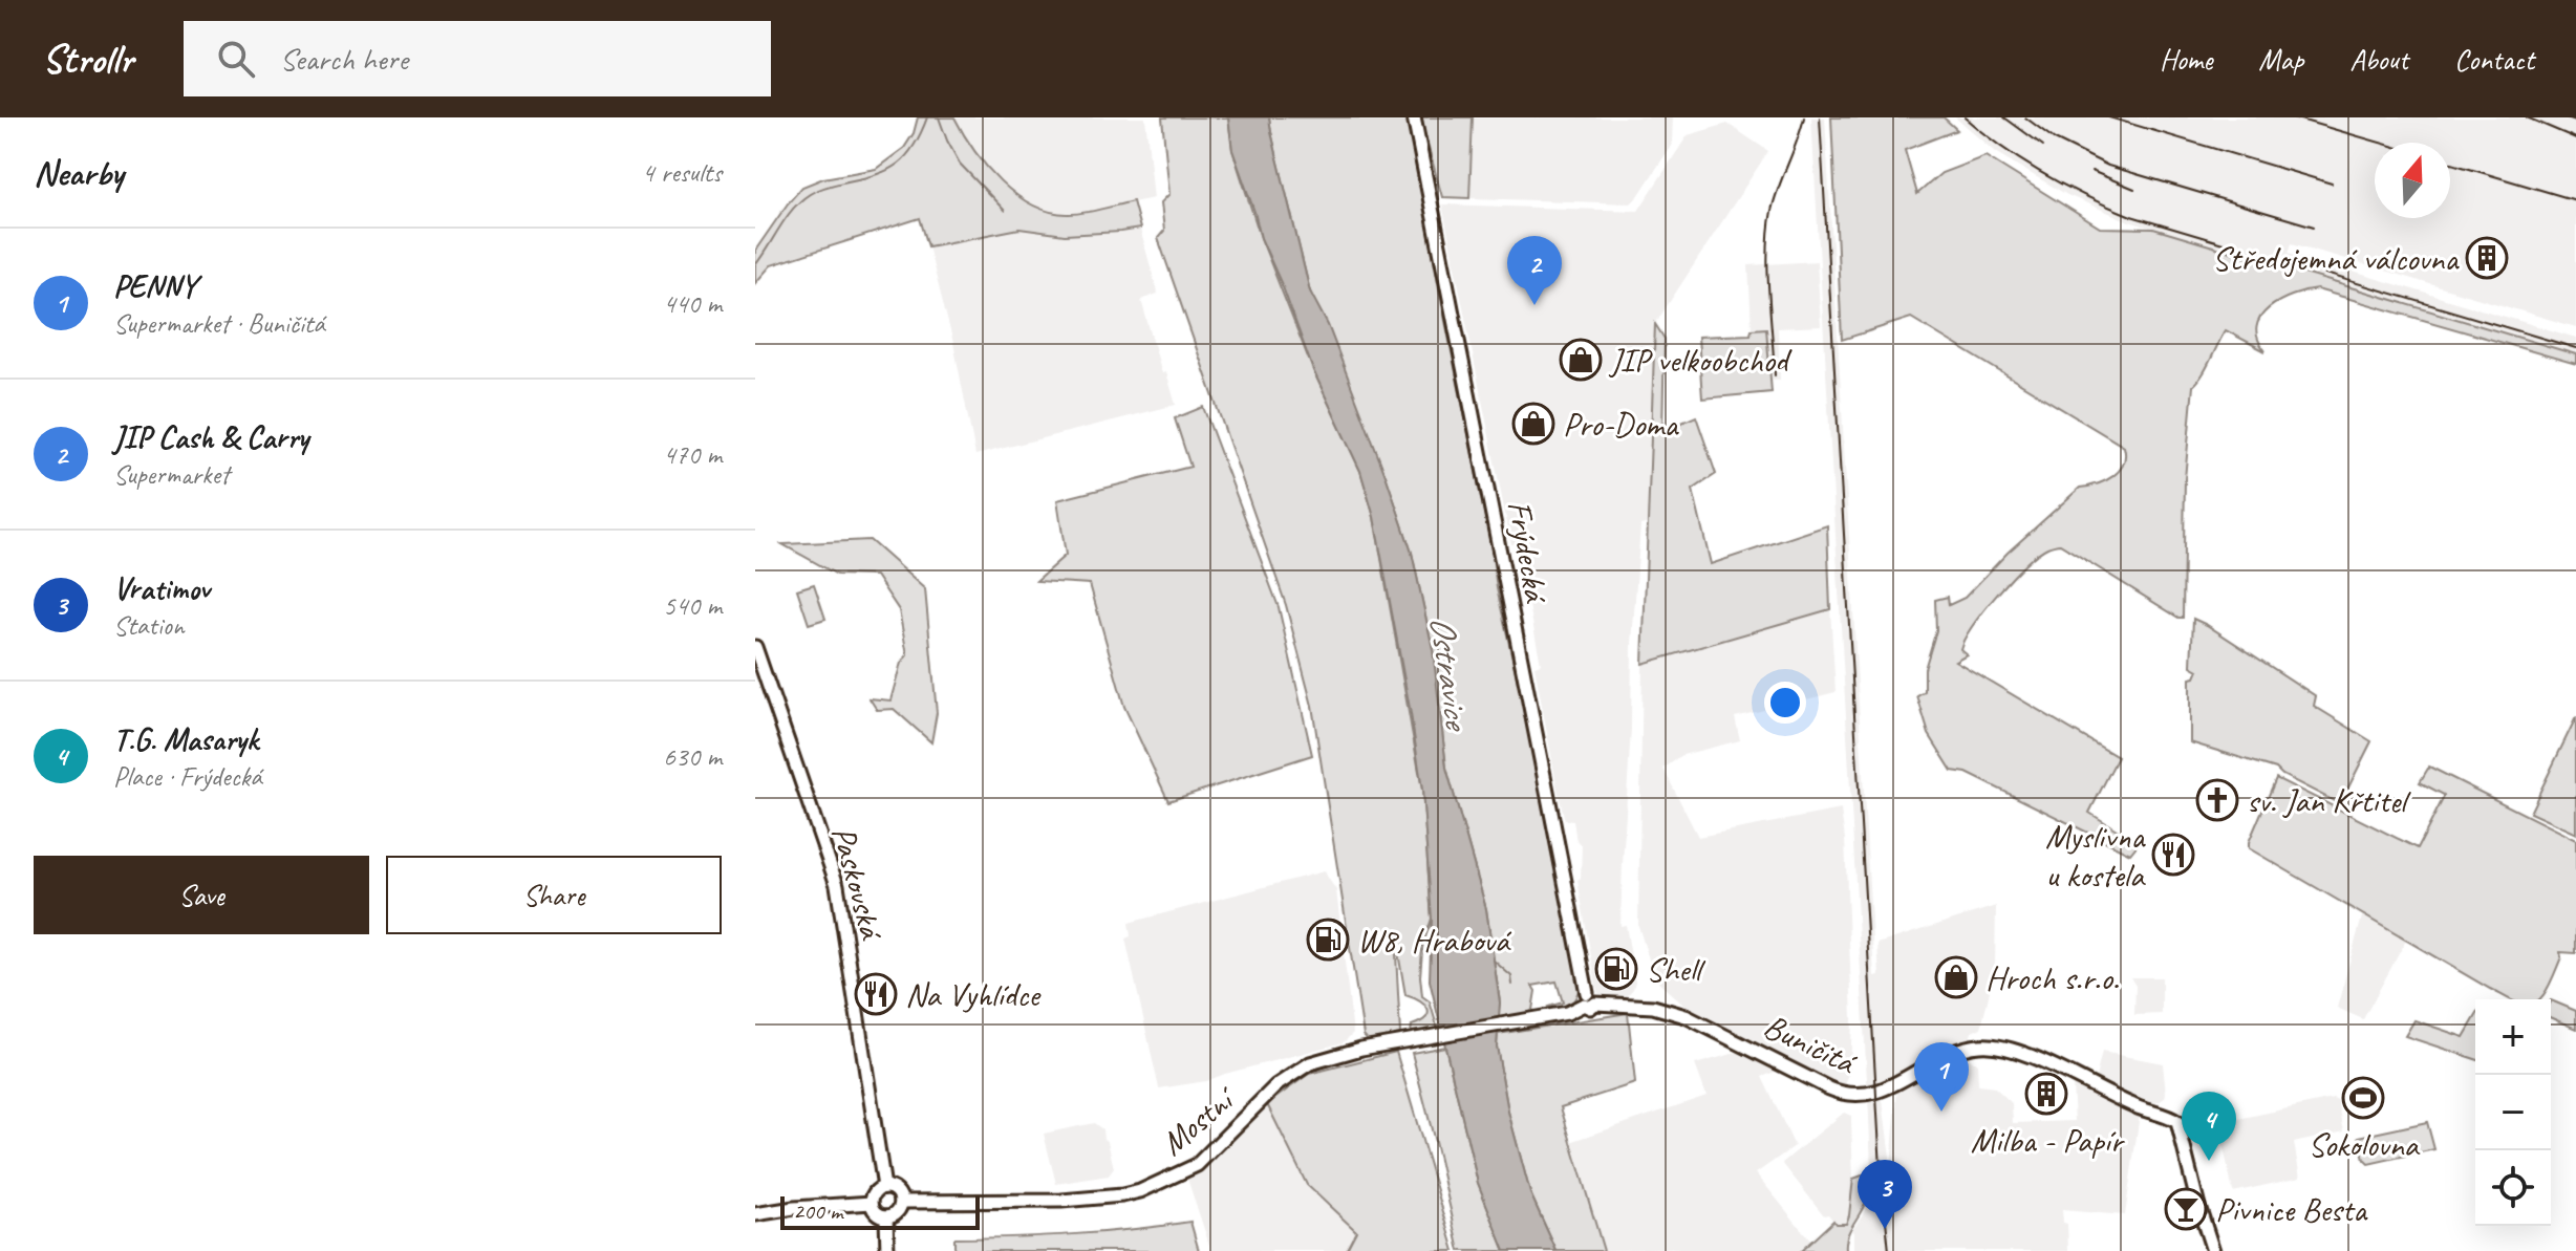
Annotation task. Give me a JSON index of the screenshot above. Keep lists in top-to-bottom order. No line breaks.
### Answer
{"streets":{"main road":["Frýdecká","Paskovská","Buničitá","Mostní"]},"crossings":[["Frýdecká","Buničitá"],["Frýdecká","Mostní"],["Paskovská","Mostní"],["Buničitá","Mostní"]],"water":["Ostravice"],"places":{"building":["Středojemná válcovna","Milba - Papír"],"shop":["JIP velkoobchod","Pro-Doma","Hroch s.r.o."],"church":["sv. Jan Křtitel"],"restaurant":["Myslivna u kostela","Na Vyhlídce"],"fuel station":["W8, Hrabová","Shell"],"sports":["Sokolovna"],"bar":["Pivnice Besta"]},"scale_bar":"200 m","north":"top","page":{"header":"Strollr","search":"Search here","nav":["Home","Map","About","Contact"],"heading":["Nearby","4 results"],"list":[{"mark":"1","name":"PENNY","note":"Supermarket · Buničitá","value":"440 m"},{"mark":"2","name":"JIP Cash & Carry","note":"Supermarket","value":"470 m"},{"mark":"3","name":"Vratimov","note":"Station","value":"540 m"},{"mark":"4","name":"T.G. Masaryk","note":"Place · Frýdecká","value":"630 m"}],"pins":["2","1","4","3"],"buttons":["Save","Share"],"map_buttons":["+","−"],"scale":"200 m"}}
